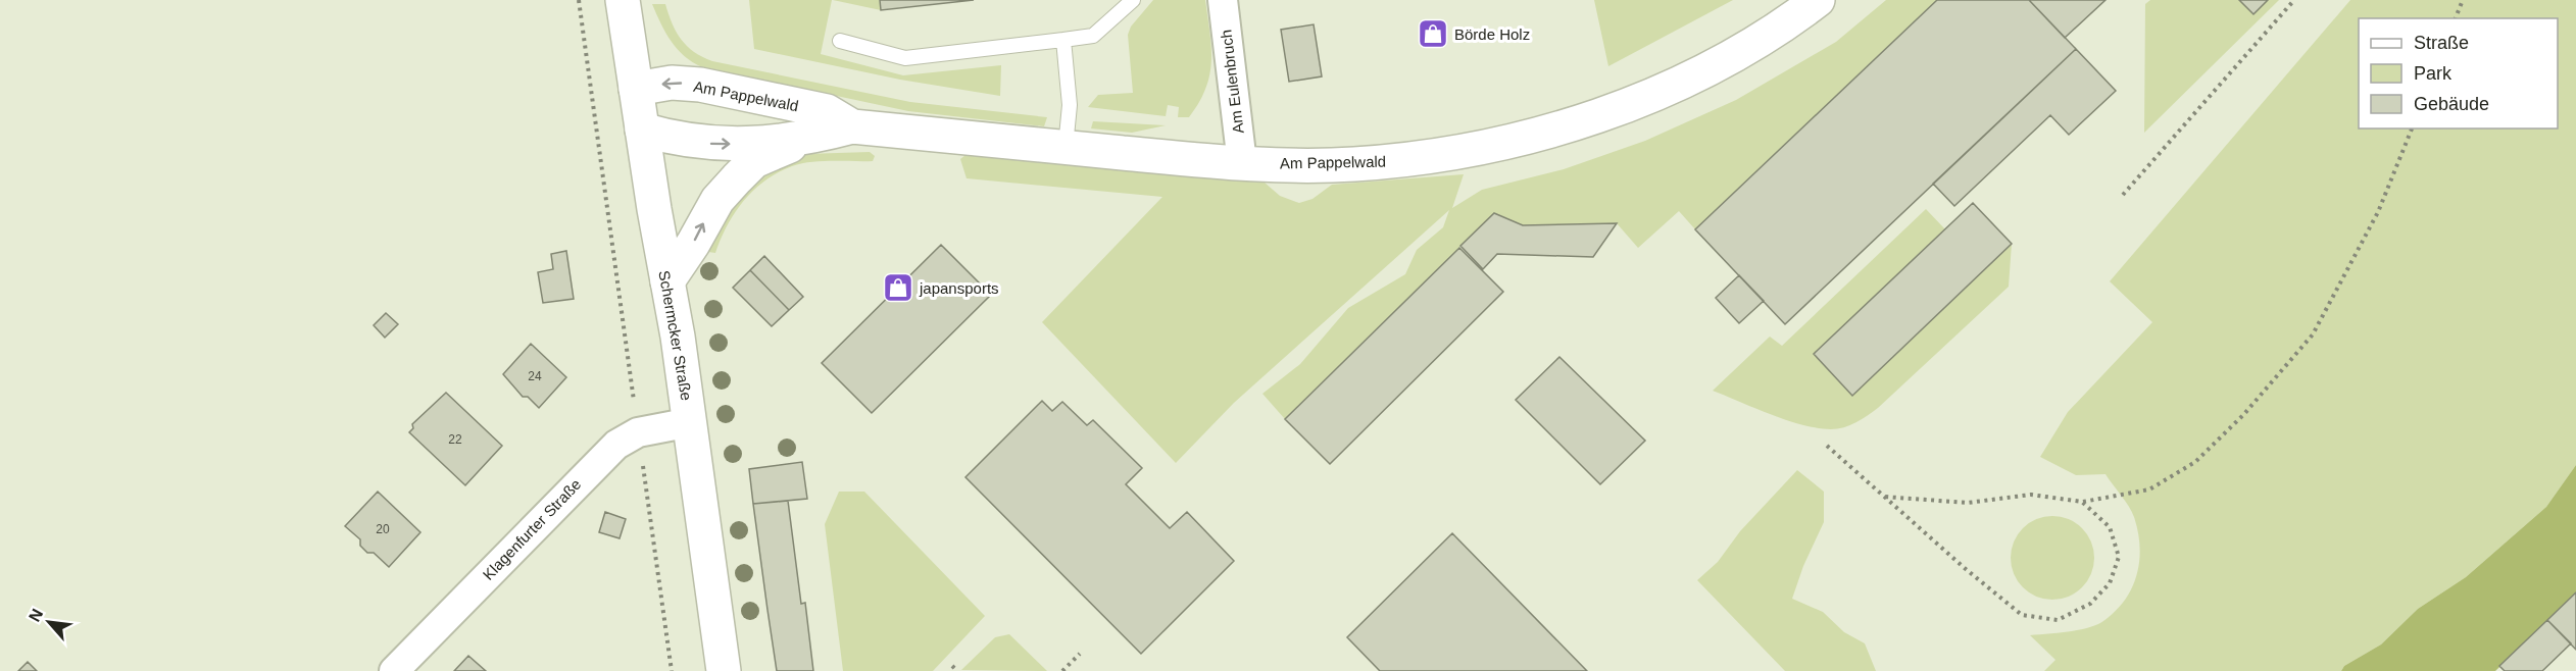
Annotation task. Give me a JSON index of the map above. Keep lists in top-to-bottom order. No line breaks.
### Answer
{"streets":{"street":["Am Eulenbruch","Am Pappelwald","Schermcker Straße","Klagenfurter Straße"]},"crossings":[["Am Eulenbruch","Am Pappelwald"],["Am Pappelwald","Schermcker Straße"],["Schermcker Straße","Klagenfurter Straße"]],"places":{"shop":["Börde Holz","japansports"]},"house_numbers":["24","22","20"],"legend":["Straße","Park","Gebäude"],"north":"top left"}
